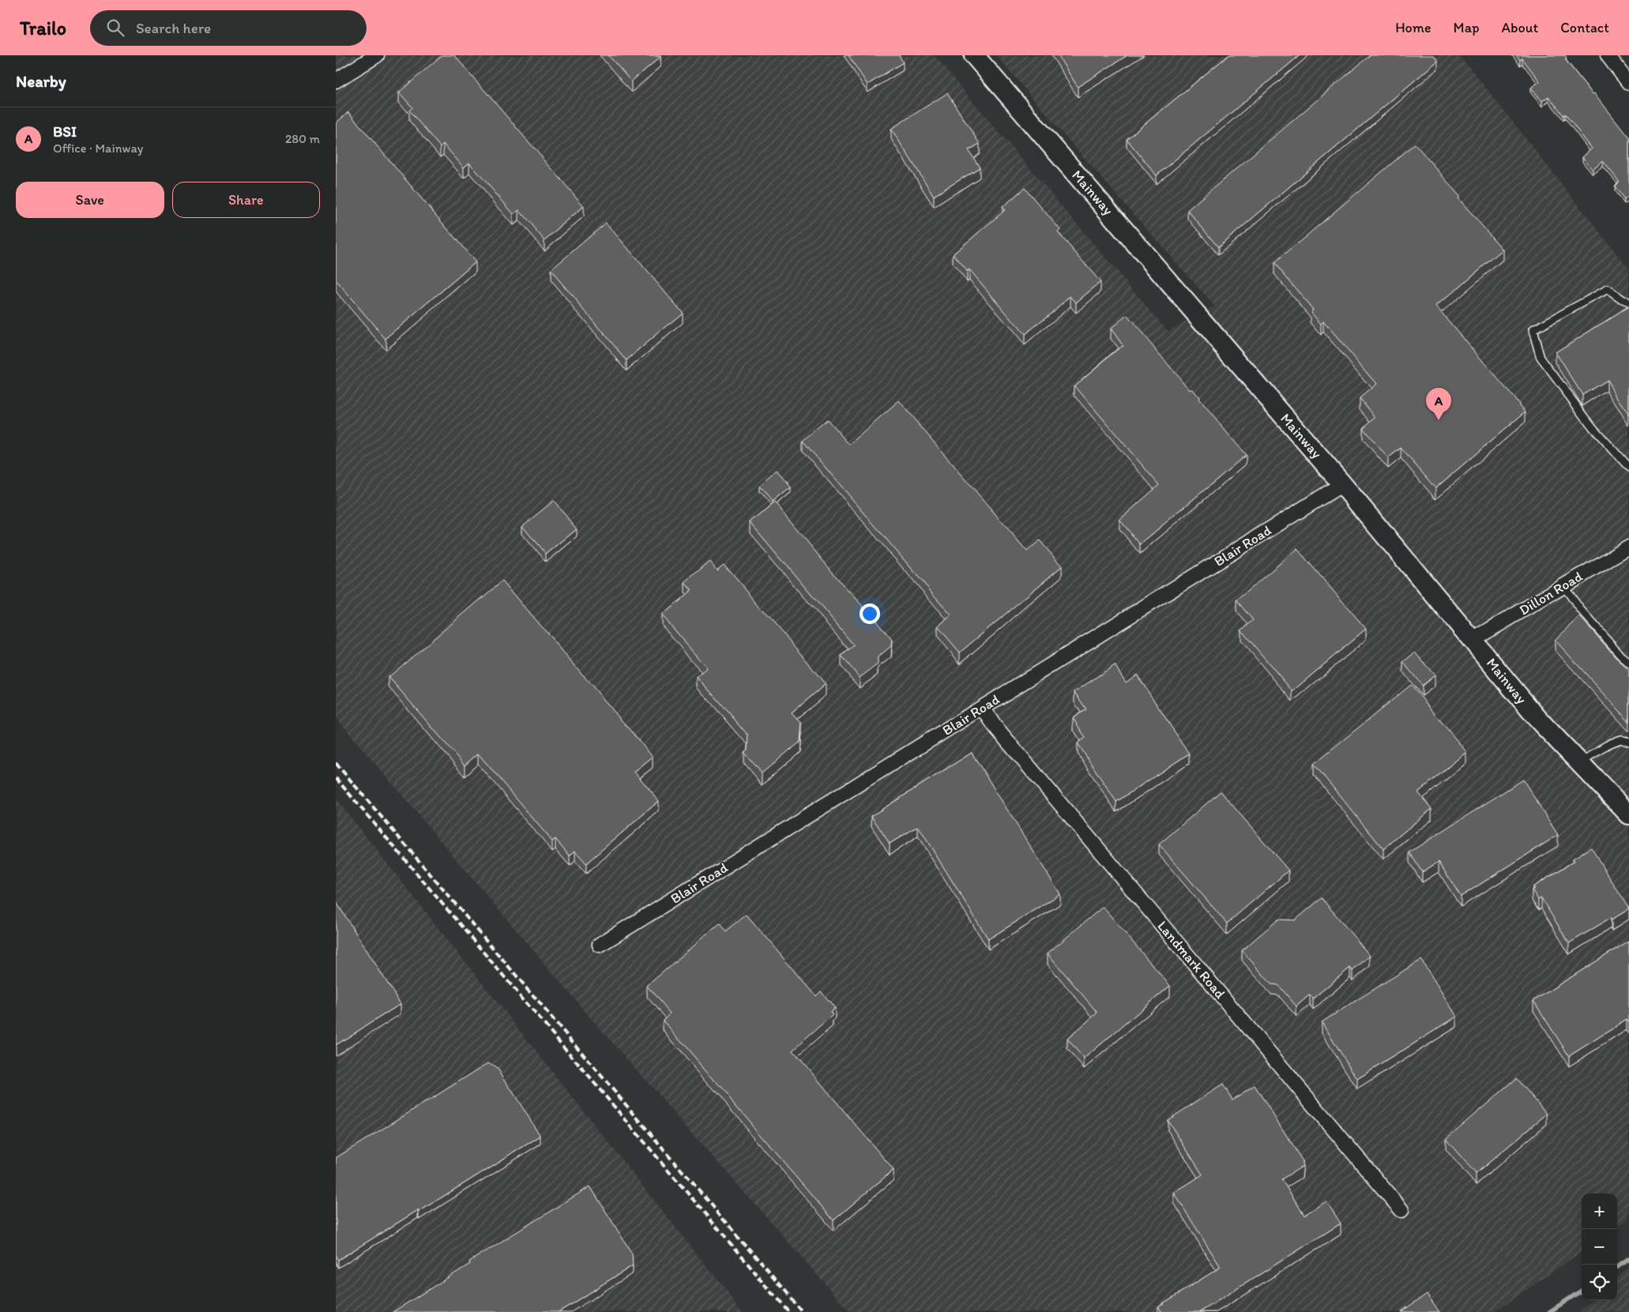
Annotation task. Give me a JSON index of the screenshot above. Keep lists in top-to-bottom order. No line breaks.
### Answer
{"streets":{"street":["Mainway","Blair Road","Dillon Road","Landmark Road"]},"crossings":[["Mainway","Blair Road"],["Mainway","Dillon Road"],["Blair Road","Landmark Road"]],"page":{"header":"Trailo","search":"Search here","nav":["Home","Map","About","Contact"],"heading":"Nearby","list":[{"mark":"A","name":"BSI","note":"Office · Mainway","value":"280 m"}],"buttons":["Save","Share"],"pins":"A","map_buttons":["+","−"]}}
